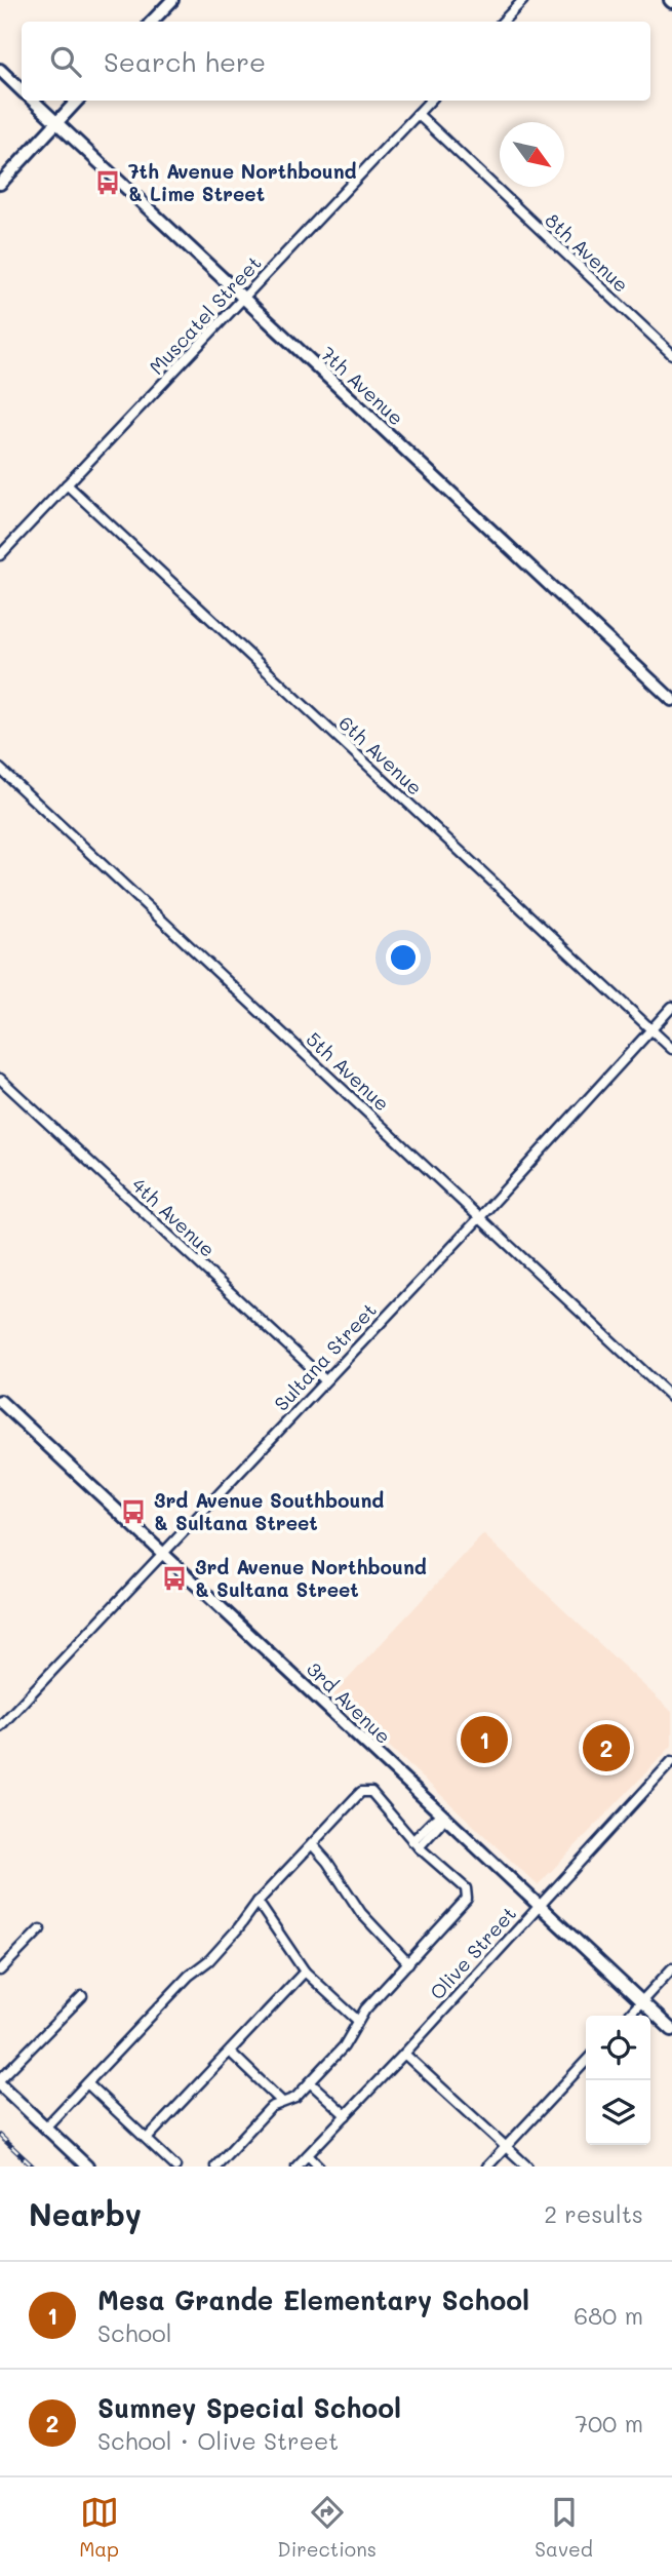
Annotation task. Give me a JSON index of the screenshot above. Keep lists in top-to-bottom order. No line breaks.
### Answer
{"streets":{"street":["8th Avenue","Muscatel Street","7th Avenue","6th Avenue","5th Avenue","4th Avenue","Sultana Street","3rd Avenue","Olive Street"]},"crossings":[["8th Avenue","Muscatel Street"],["Muscatel Street","7th Avenue"],["Muscatel Street","6th Avenue"],["6th Avenue","Sultana Street"],["5th Avenue","Sultana Street"],["4th Avenue","Sultana Street"],["Sultana Street","3rd Avenue"],["3rd Avenue","Olive Street"]],"places":{"bus stop":["7th Avenue Northbound & Lime Street","3rd Avenue Southbound & Sultana Street","3rd Avenue Northbound & Sultana Street"]},"north":"bottom right","page":{"search":"Search here","pins":["1","2"],"heading":["Nearby","2 results"],"list":[{"mark":"1","name":"Mesa Grande Elementary School","note":"School","value":"680 m"},{"mark":"2","name":"Sumney Special School","note":"School · Olive Street","value":"700 m"}],"nav":["Map","Directions","Saved"]}}
